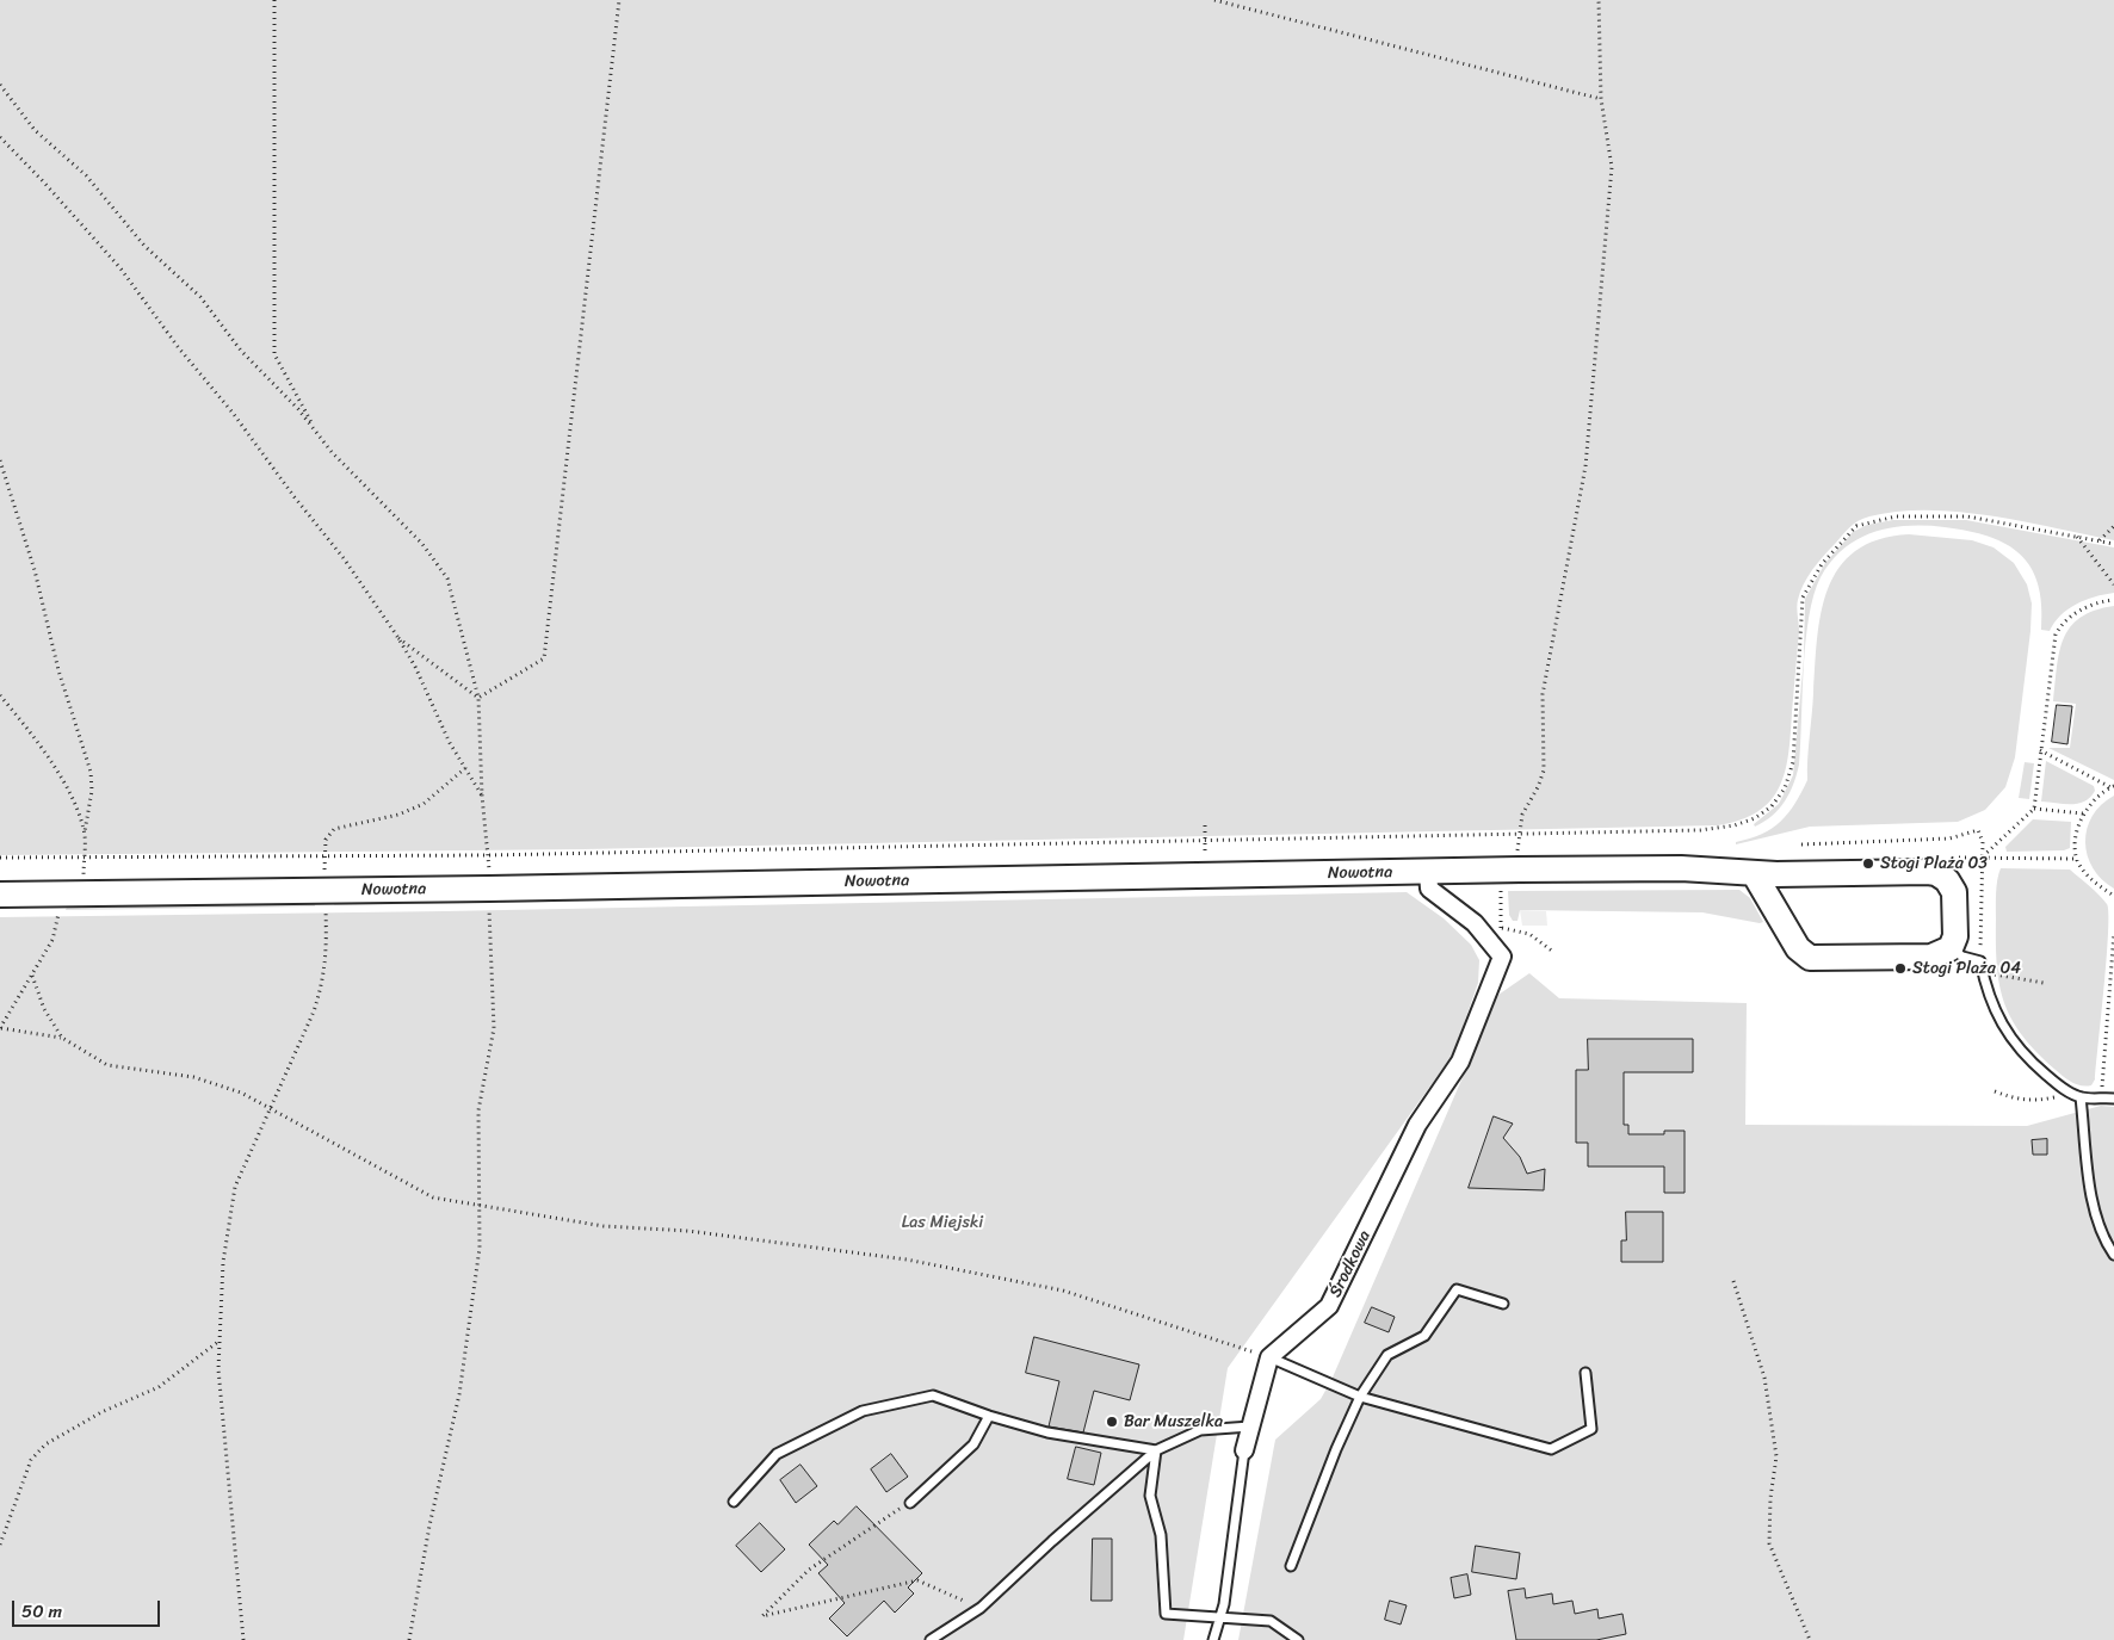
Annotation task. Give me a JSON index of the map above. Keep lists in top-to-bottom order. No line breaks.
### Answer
{"streets":{"street":["Nowotna","Środkowa"]},"parks":["Las Miejski"],"places":["Stogi Plaża 03","Stogi Plaża 04","Bar Muszelka"],"scale_bar":"50 m"}
